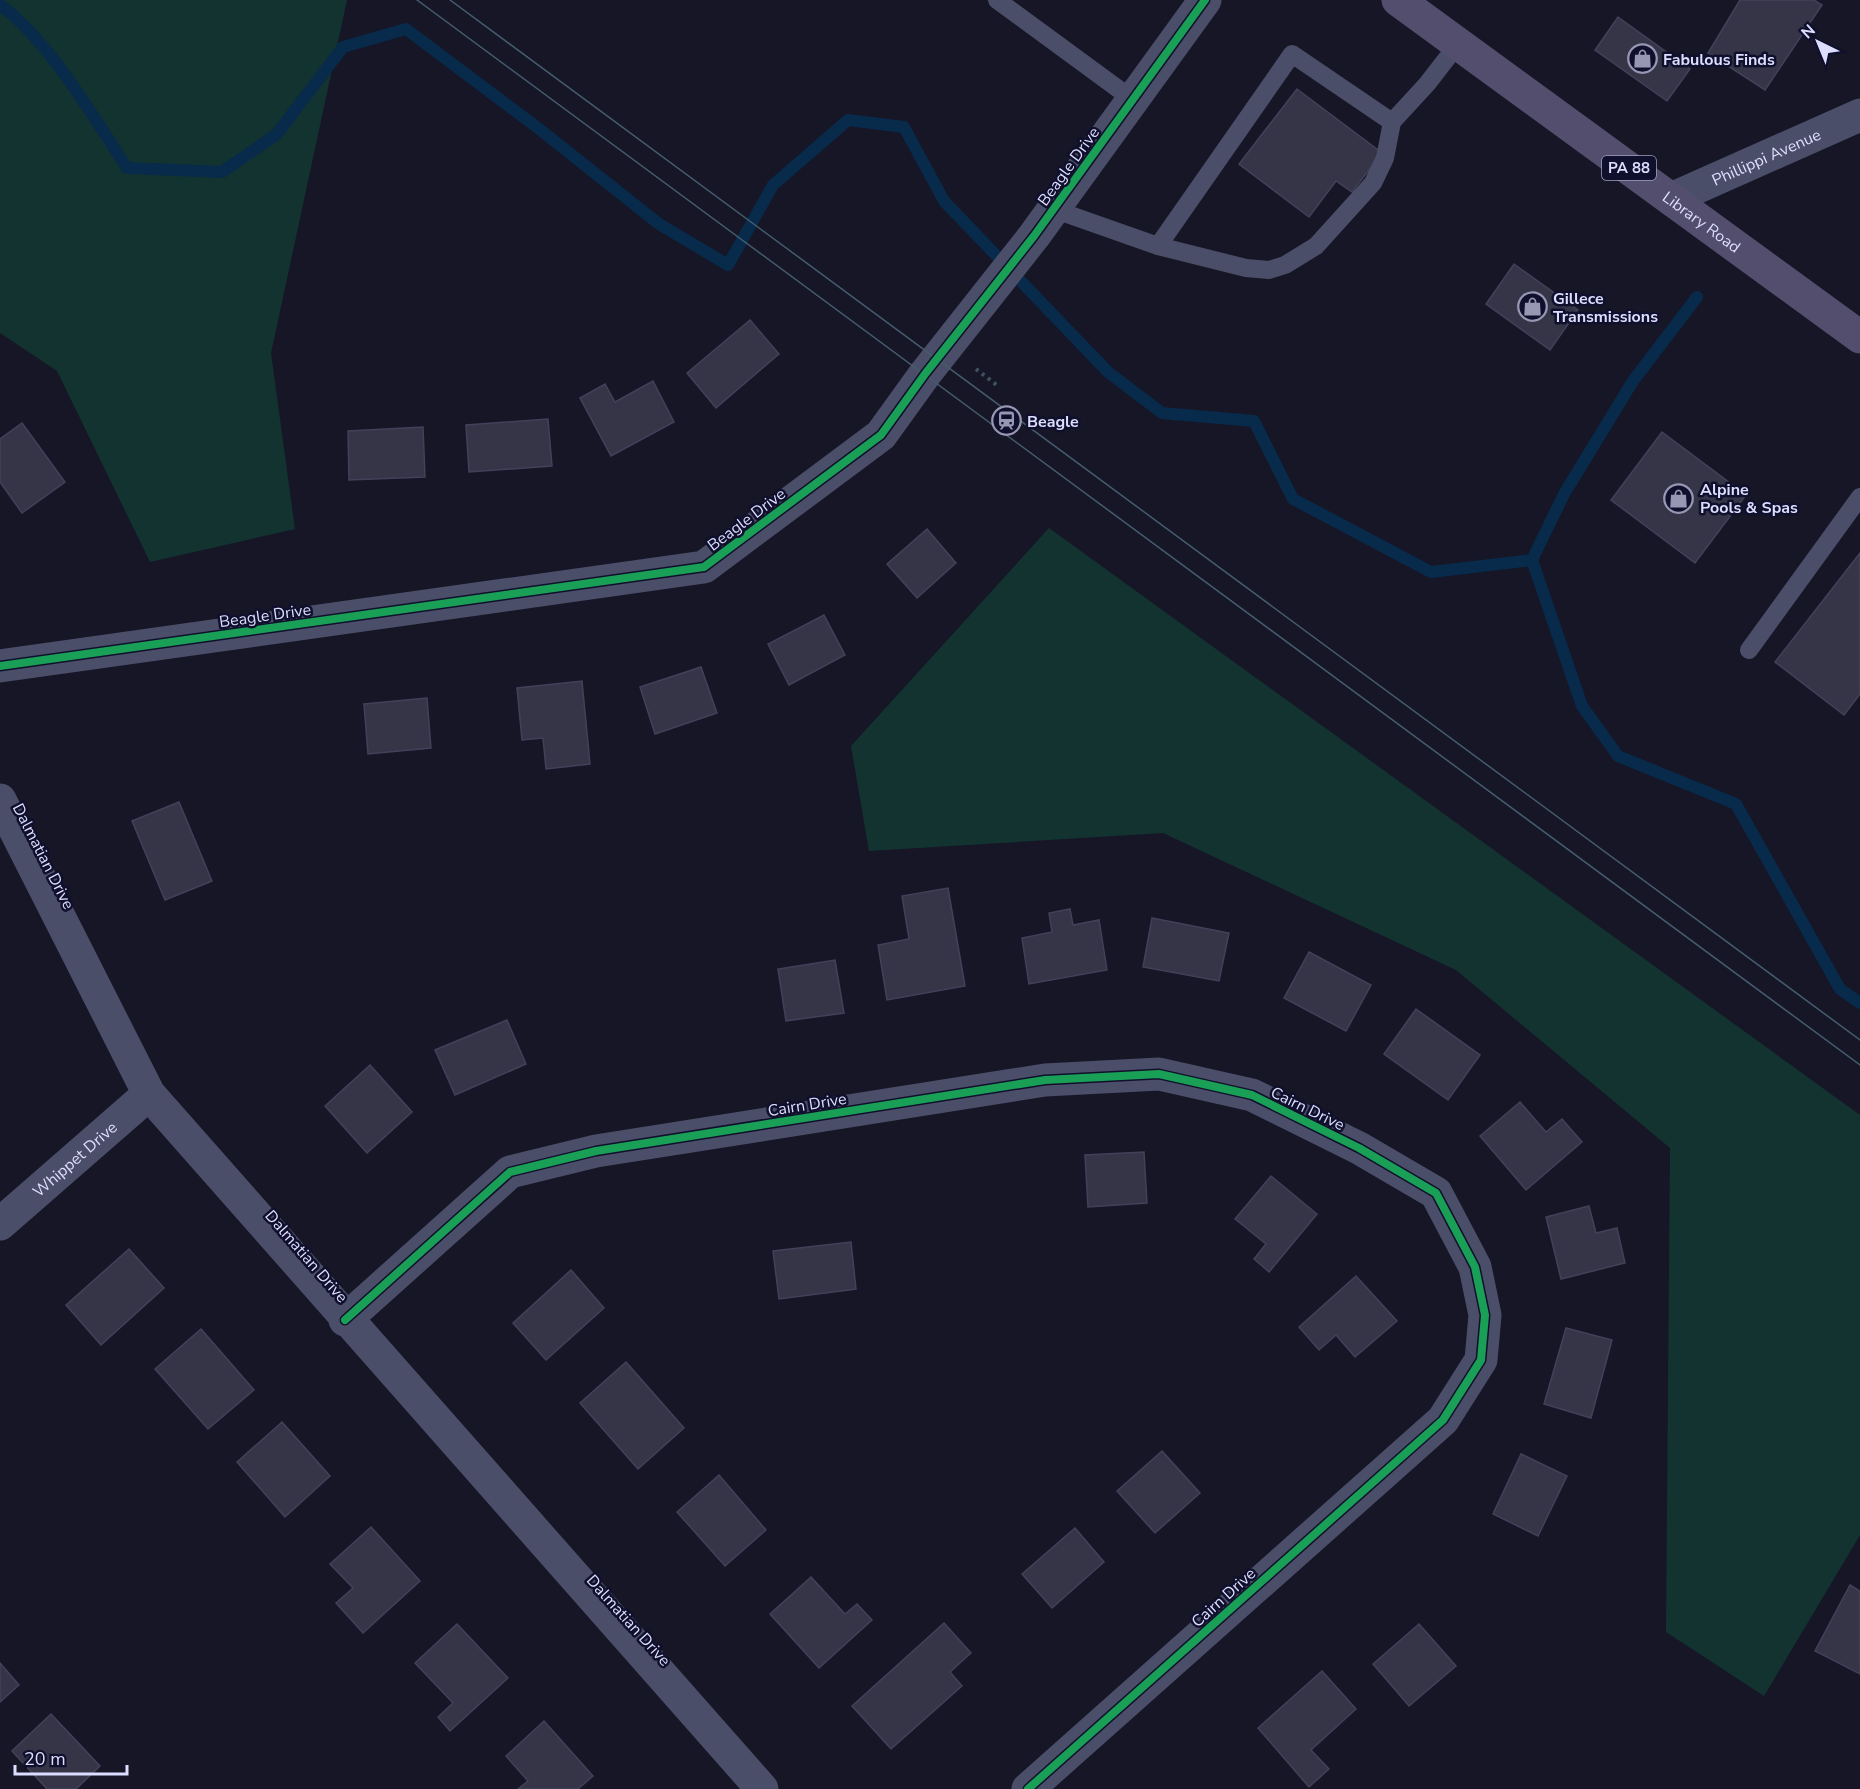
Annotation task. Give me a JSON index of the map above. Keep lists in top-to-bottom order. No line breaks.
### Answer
{"streets":{"main road":["PA 88","Library Road"],"street":["Phillippi Avenue","Beagle Drive","Dalmatian Drive","Cairn Drive","Whippet Drive"]},"crossings":[["Phillippi Avenue","Library Road"],["Dalmatian Drive","Cairn Drive"],["Dalmatian Drive","Whippet Drive"]],"places":{"shop":["Fabulous Finds","Gillece Transmissions","Alpine Pools & Spas"],"station":["Beagle"]},"scale_bar":"20 m","north":"top left"}
